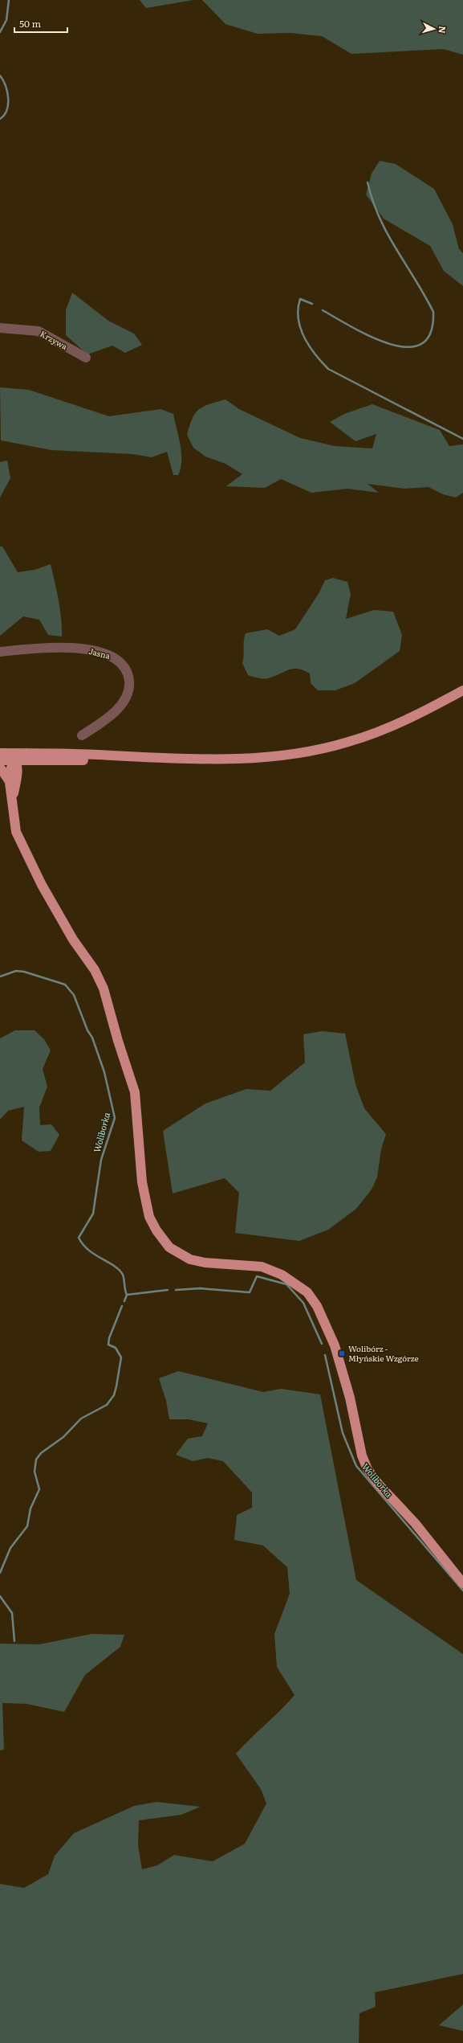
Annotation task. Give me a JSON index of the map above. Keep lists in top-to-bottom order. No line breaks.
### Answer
{"streets":{"street":["Krzywa","Jasna"]},"water":["Woliborka"],"places":{"transit":["Wolibórz - Młyńskie Wzgórze"]},"scale_bar":"50 m","north":"right"}
